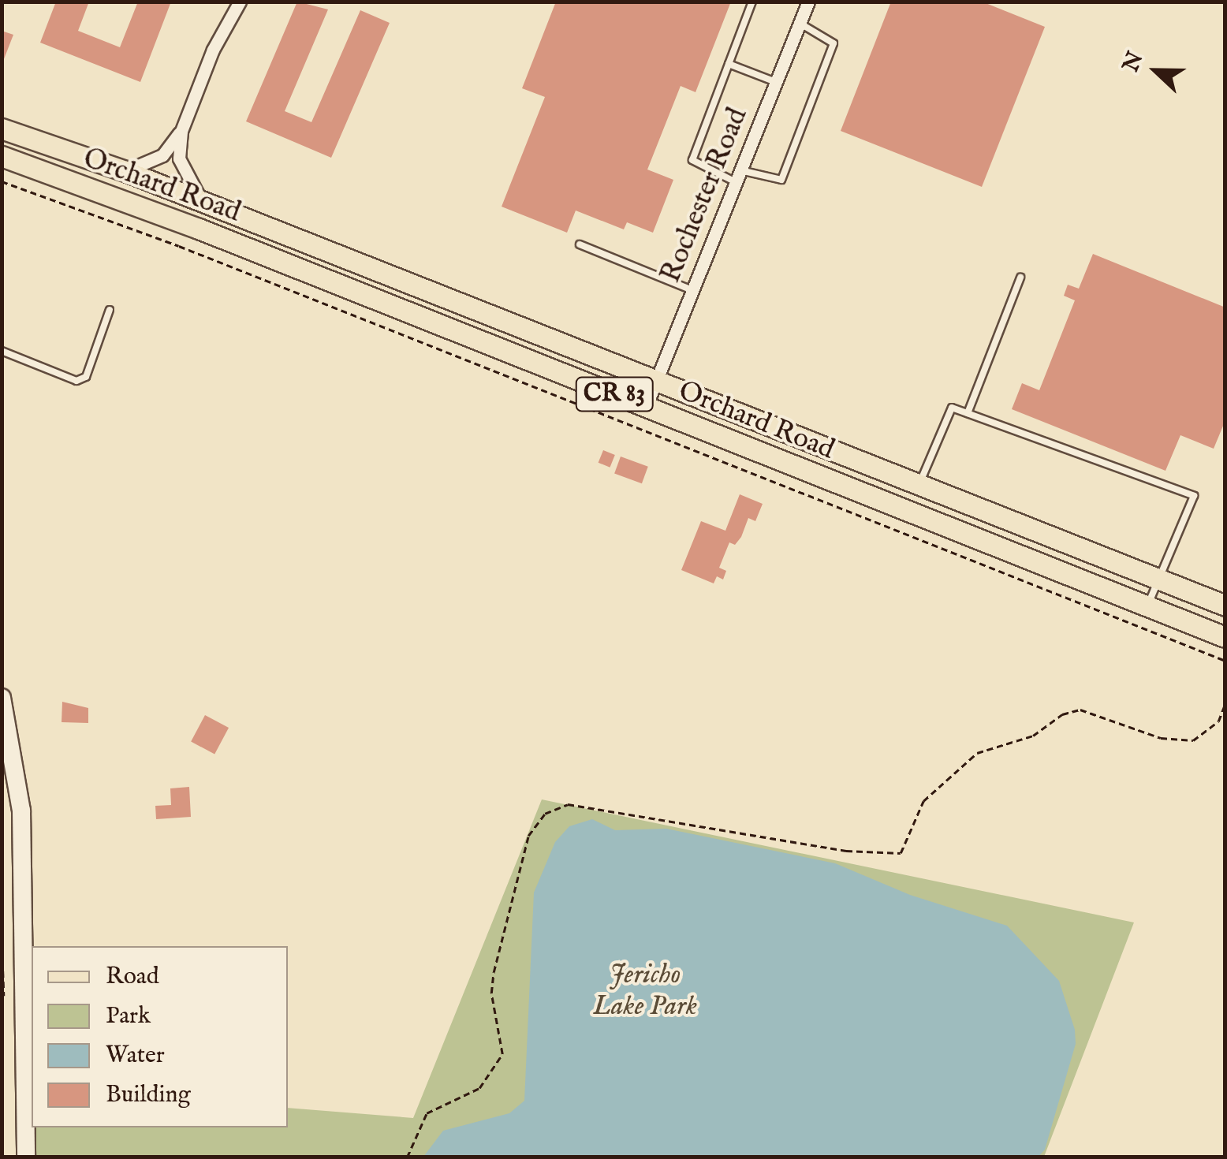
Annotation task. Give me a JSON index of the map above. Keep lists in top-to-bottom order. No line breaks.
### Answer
{"streets":{"main road":["Orchard Road","CR 83"],"street":["Rochester Road"]},"crossings":[["Orchard Road","Rochester Road"]],"parks":["Jericho Lake Park"],"legend":["Road","Park","Water","Building"],"north":"left"}
